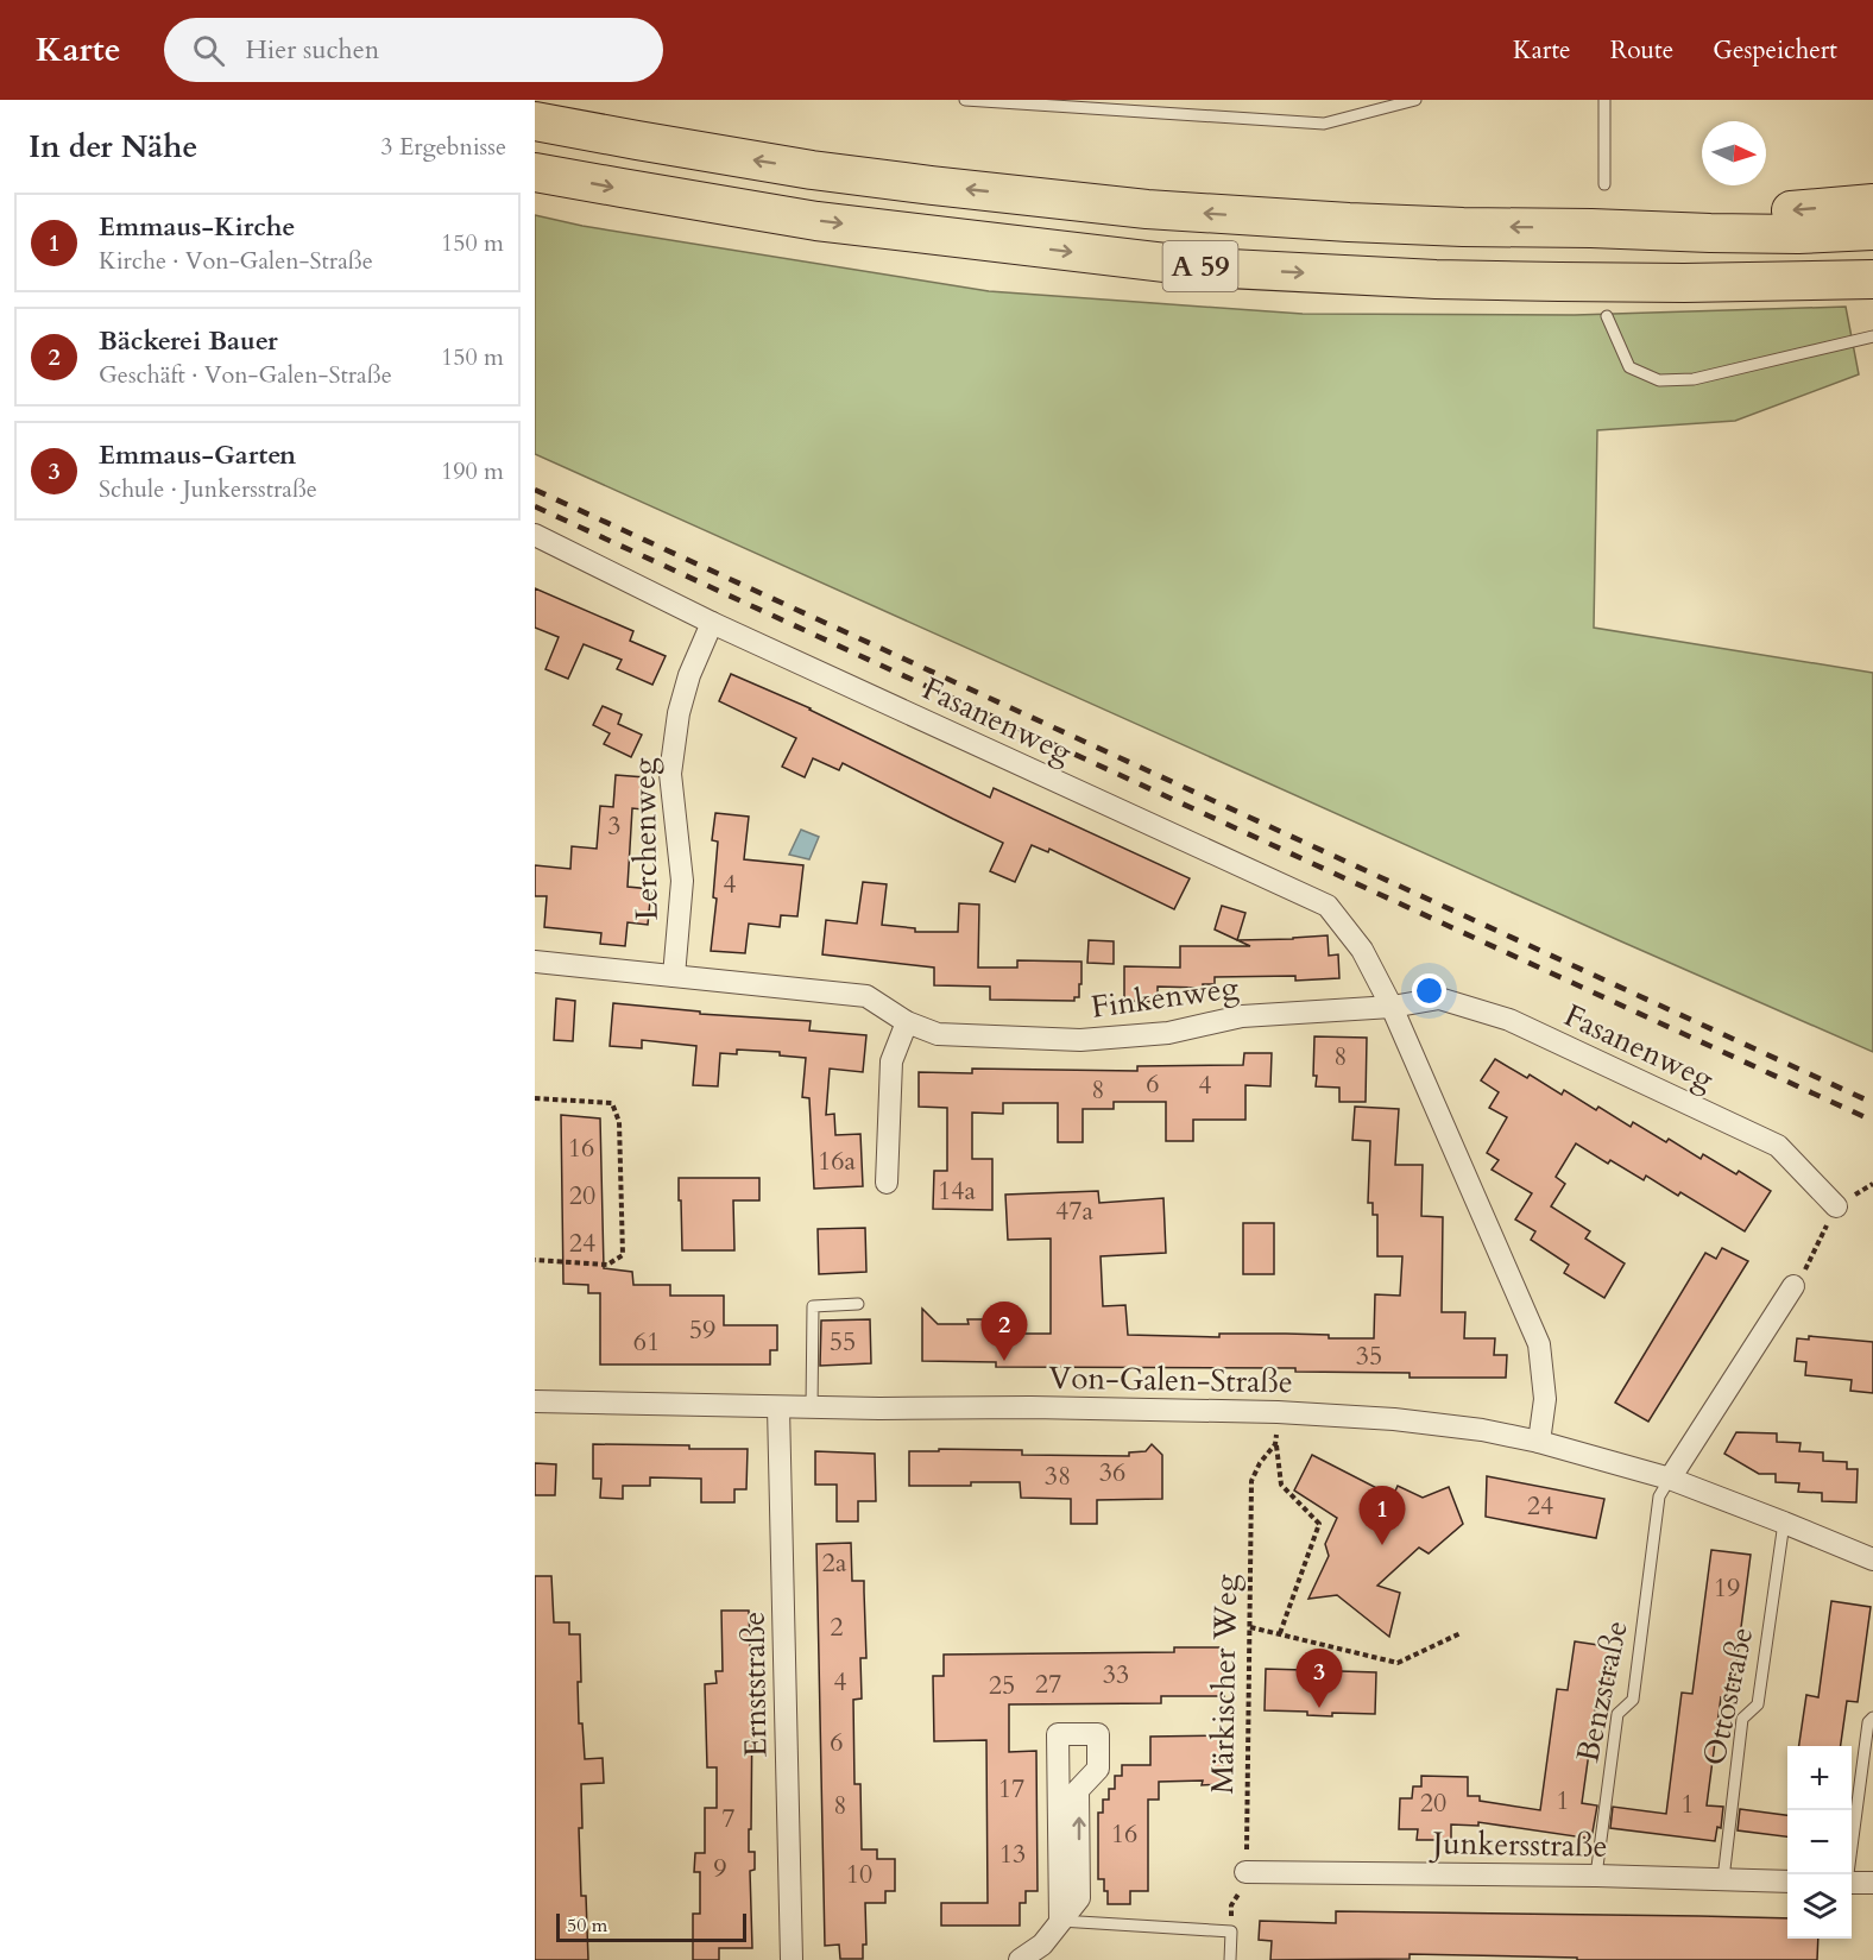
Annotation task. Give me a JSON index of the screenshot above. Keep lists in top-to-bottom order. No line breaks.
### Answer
{"streets":{"highway":["A 59"],"street":["Fasanenweg","Lerchenweg","Finkenweg","Von-Galen-Straße","Ernststraße","Junkersstraße"],"lane":["Benzstraße","Ottostraße"],"path":["Märkischer Weg"]},"crossings":[["Fasanenweg","Lerchenweg"],["Fasanenweg","Finkenweg"],["Fasanenweg","Von-Galen-Straße"],["Lerchenweg","Finkenweg"],["Von-Galen-Straße","Ernststraße"],["Von-Galen-Straße","Benzstraße"],["Von-Galen-Straße","Ottostraße"],["Märkischer Weg","Junkersstraße"],["Benzstraße","Junkersstraße"],["Ottostraße","Junkersstraße"]],"house_numbers":["3","4","8","6","4","8","16","16a","14a","20","47a","24","59","61","55","35","36","38","24","2a","19","2","33","4","27","25","6","17","1","20","1","8","7","16","13","9","10"],"scale_bar":"50 m","north":"right","page":{"header":"Karte","search":"Hier suchen","nav":["Karte","Route","Gespeichert"],"heading":["In der Nähe","3 Ergebnisse"],"list":[{"mark":"1","name":"Emmaus-Kirche","note":"Kirche · Von-Galen-Straße","value":"150 m"},{"mark":"2","name":"Bäckerei Bauer","note":"Geschäft · Von-Galen-Straße","value":"150 m"},{"mark":"3","name":"Emmaus-Garten","note":"Schule · Junkersstraße","value":"190 m"}],"pins":["2","1","3"],"map_buttons":["+","−"],"scale":"50 m"}}
